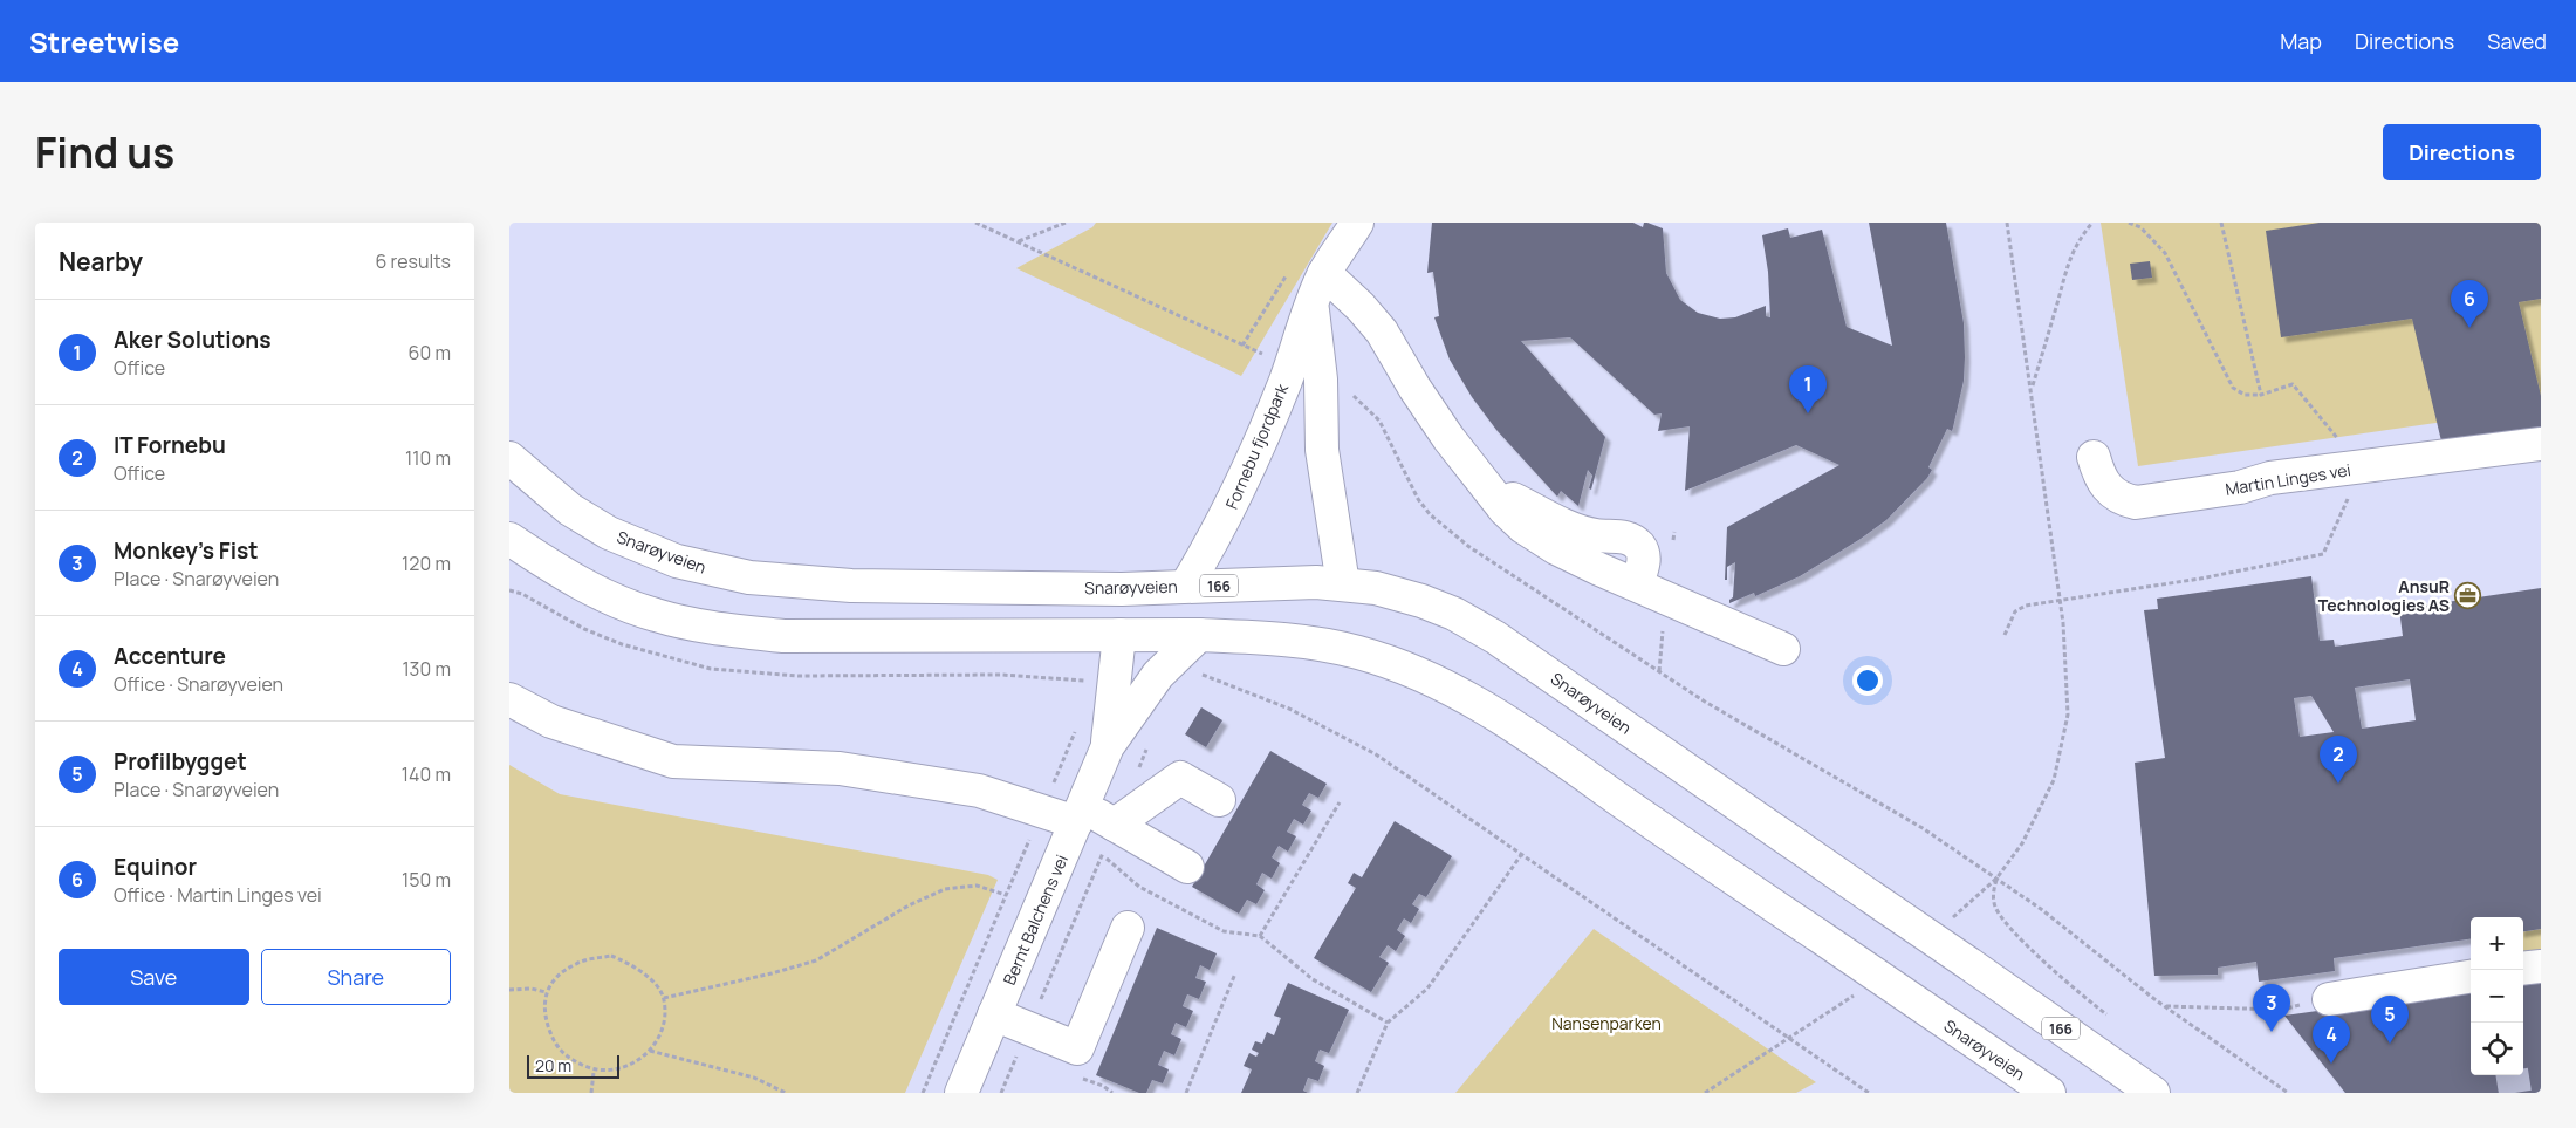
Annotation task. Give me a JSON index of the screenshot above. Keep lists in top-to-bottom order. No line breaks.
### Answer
{"streets":{"main road":["Fornebu fjordpark","Martin Linges vei","Snarøyveien","166","Bernt Balchens vei"]},"crossings":[["Fornebu fjordpark","Snarøyveien"],["Snarøyveien","Bernt Balchens vei"]],"parks":["Nansenparken"],"places":{"office":["AnsuR Technologies AS"]},"scale_bar":"20 m","page":{"header":"Streetwise","nav":["Map","Directions","Saved"],"title":"Find us","buttons":["Directions",["Save","Share"]],"heading":["Nearby","6 results"],"pins":["6","1","2","3","5","4"],"list":[{"mark":"1","name":"Aker Solutions","note":"Office","value":"60 m"},{"mark":"2","name":"IT Fornebu","note":"Office","value":"110 m"},{"mark":"3","name":"Monkey’s Fist","note":"Place · Snarøyveien","value":"120 m"},{"mark":"4","name":"Accenture","note":"Office · Snarøyveien","value":"130 m"},{"mark":"5","name":"Profilbygget","note":"Place · Snarøyveien","value":"140 m"},{"mark":"6","name":"Equinor","note":"Office · Martin Linges vei","value":"150 m"}],"map_buttons":["+","−"],"scale":"20 m"}}
